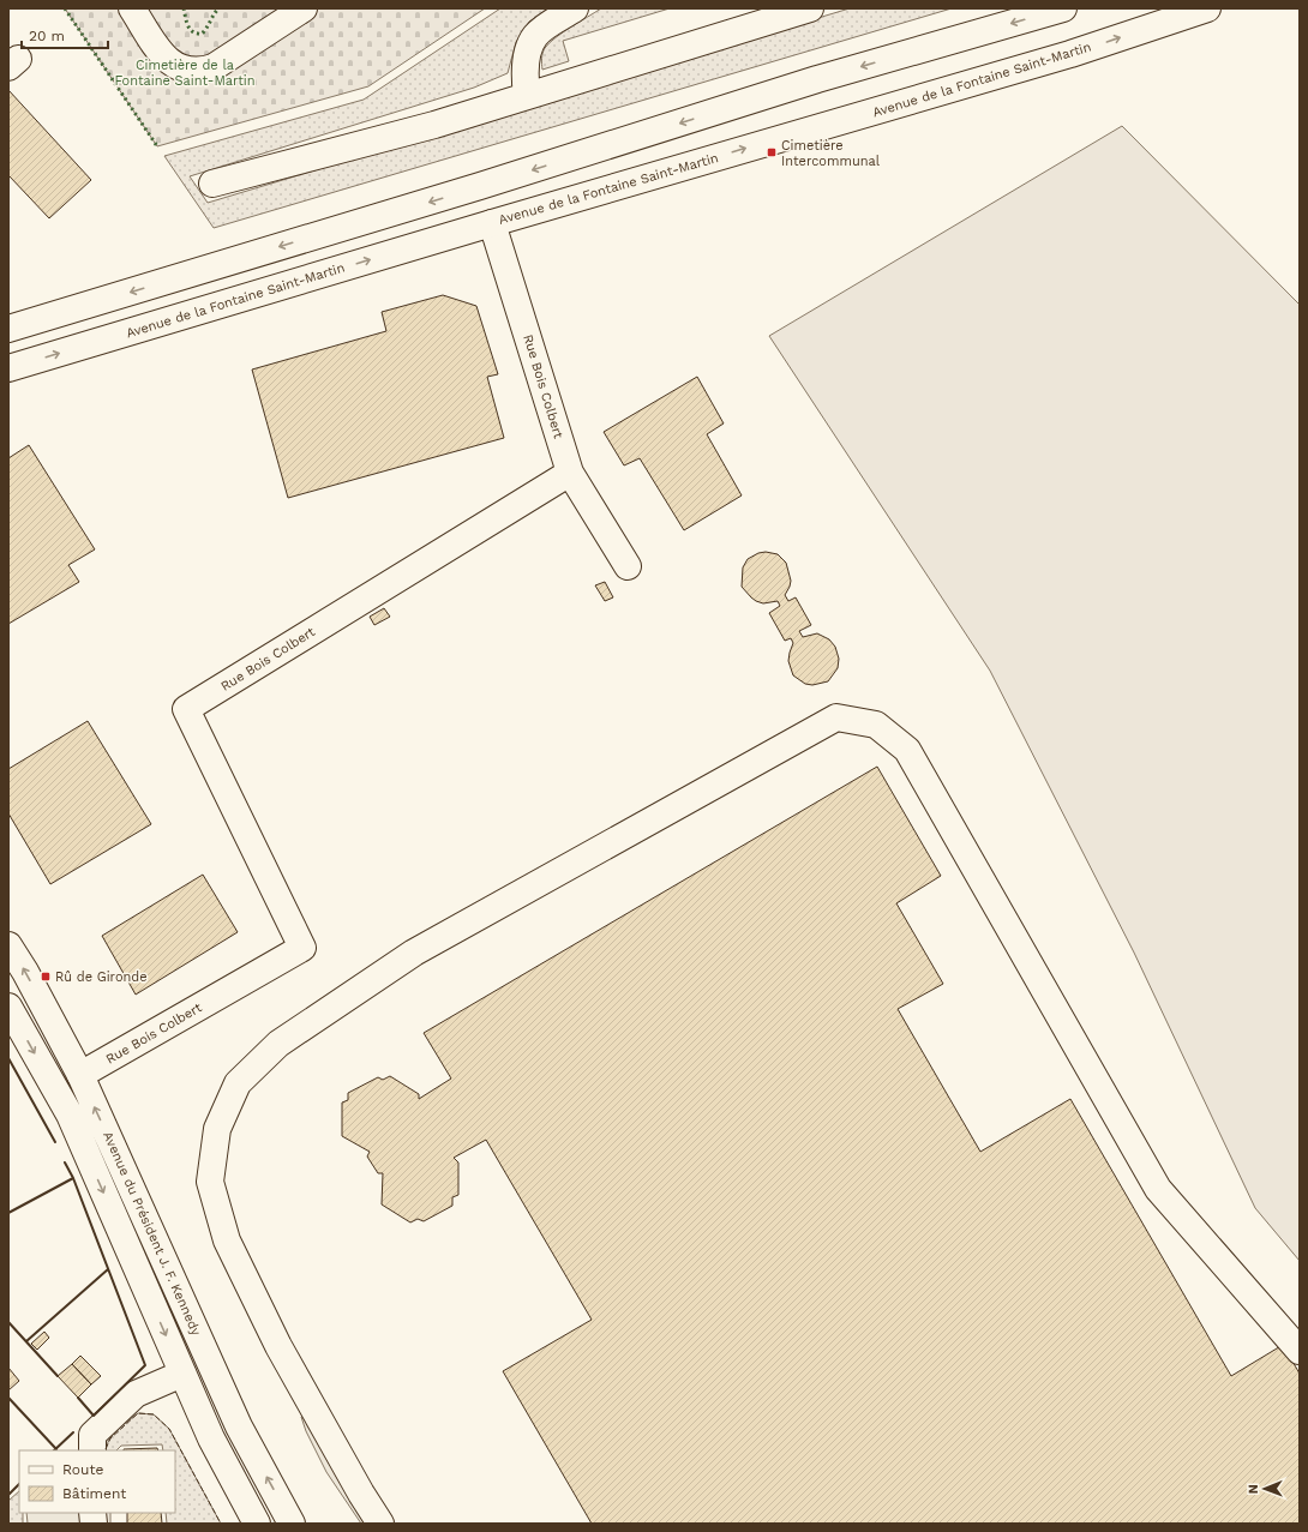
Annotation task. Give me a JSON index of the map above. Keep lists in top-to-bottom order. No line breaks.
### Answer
{"streets":{"main road":["Avenue de la Fontaine Saint-Martin","Rue Bois Colbert","Avenue du Président J. F. Kennedy"]},"crossings":[["Avenue de la Fontaine Saint-Martin","Rue Bois Colbert"],["Rue Bois Colbert","Avenue du Président J. F. Kennedy"]],"parks":["Cimetière de la Fontaine Saint-Martin"],"places":{"transit":["Cimetière Intercommunal","Rû de Gironde"]},"legend":["Route","Bâtiment"],"scale_bar":"20 m","north":"left"}
